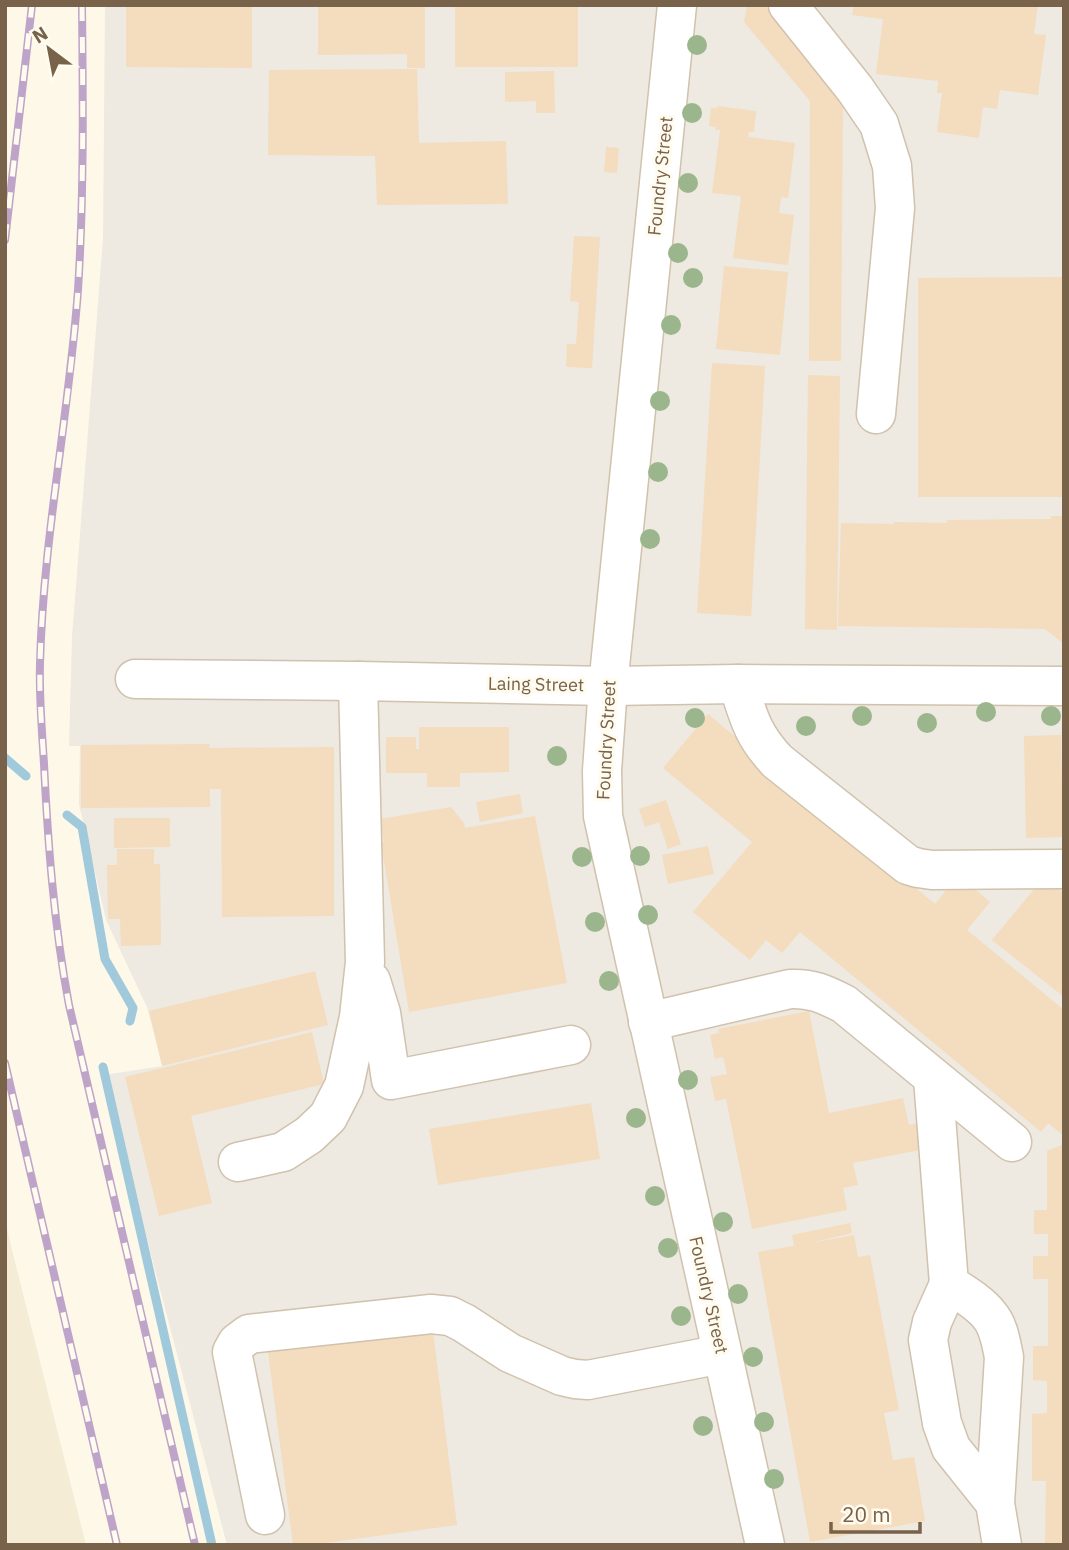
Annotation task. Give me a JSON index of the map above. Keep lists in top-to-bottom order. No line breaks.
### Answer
{"streets":{"street":["Foundry Street","Laing Street"]},"crossings":[["Foundry Street","Laing Street"]],"scale_bar":"20 m","north":"top left"}
